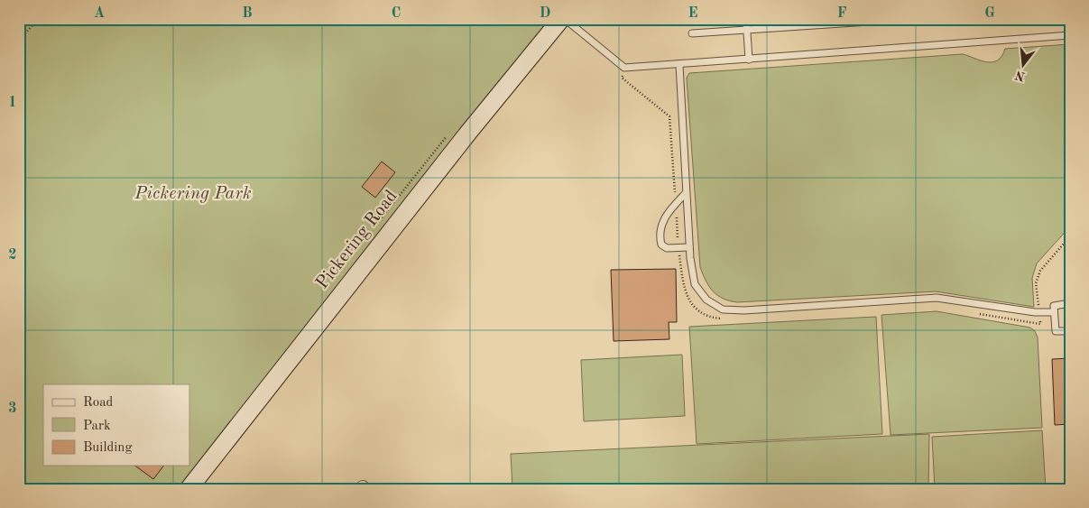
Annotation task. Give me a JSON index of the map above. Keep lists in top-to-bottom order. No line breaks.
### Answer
{"streets":{"street":["Pickering Road"]},"parks":["Pickering Park"],"legend":["Road","Park","Building"],"north":"bottom","grid":{"columns":["A","B","C","D","E","F","G"],"rows":["1","2","3"]}}
